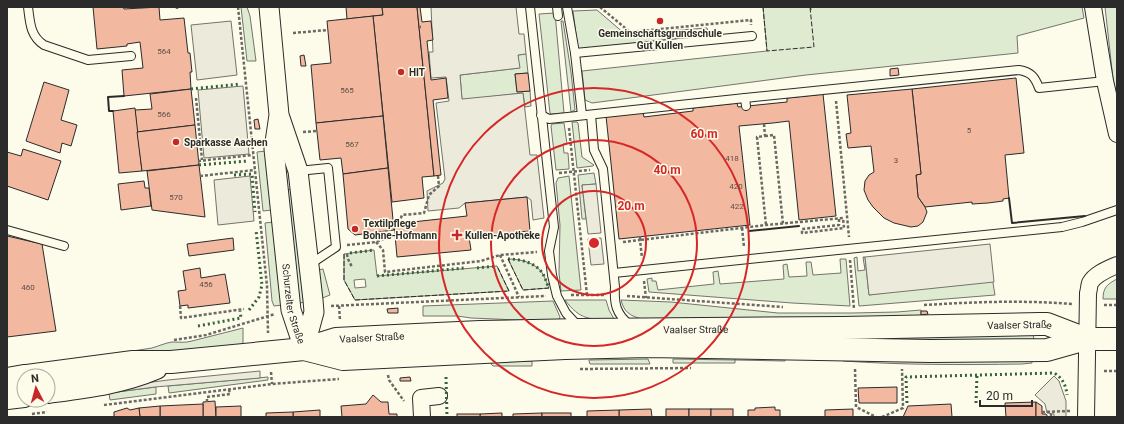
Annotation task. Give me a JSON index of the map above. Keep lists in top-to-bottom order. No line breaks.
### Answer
{"streets":{"main road":["Vaalser Straße"],"street":["Schurzelter Straße"]},"crossings":[["Schurzelter Straße","Vaalser Straße"]],"places":{"other":["Gemeinschaftsgrundschule Gut Kullen","HIT","Sparkasse Aachen","Textilpflege Bohne-Hofmann"],"health":["Kullen-Apotheke"]},"house_numbers":["564","565","566","5","567","418","3","420","570","422","456","460"],"scale_bar":"20 m","north":"top","rings":["60 m","40 m","20 m"]}
